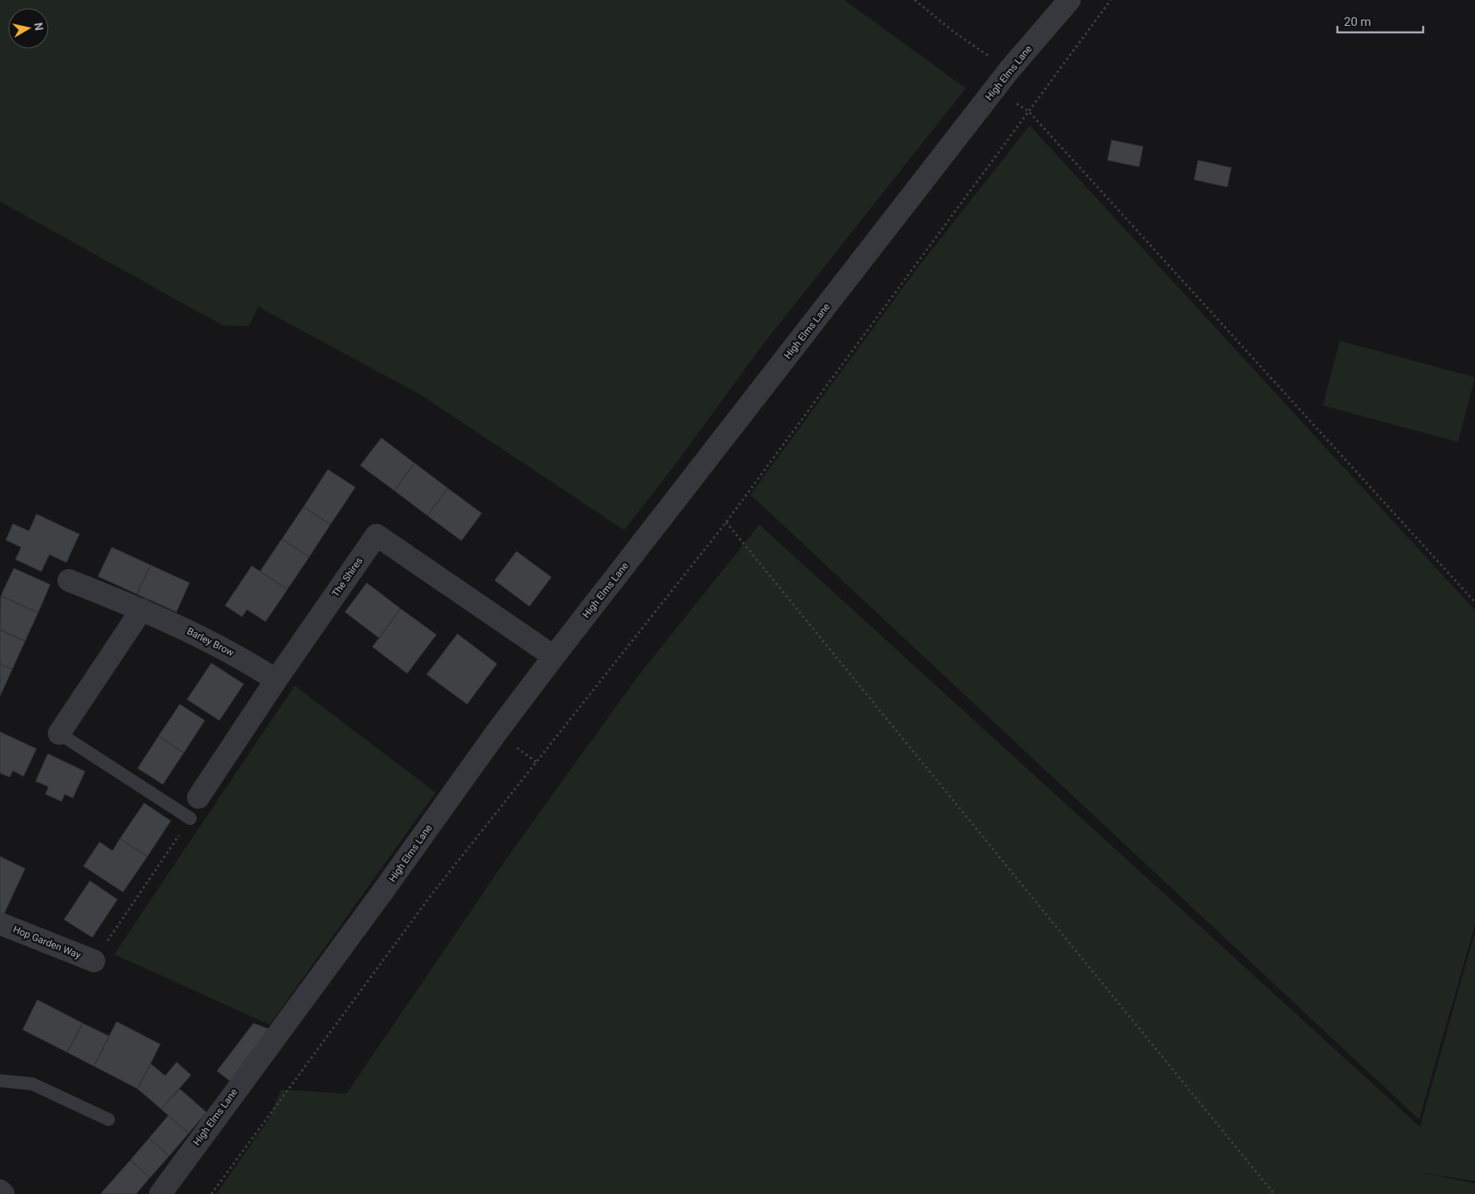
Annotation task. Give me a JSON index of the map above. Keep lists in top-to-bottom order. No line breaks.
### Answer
{"streets":{"street":["High Elms Lane","The Shires","Barley Brow","Hop Garden Way"]},"crossings":[["High Elms Lane","The Shires"],["The Shires","Barley Brow"]],"scale_bar":"20 m","north":"right"}
